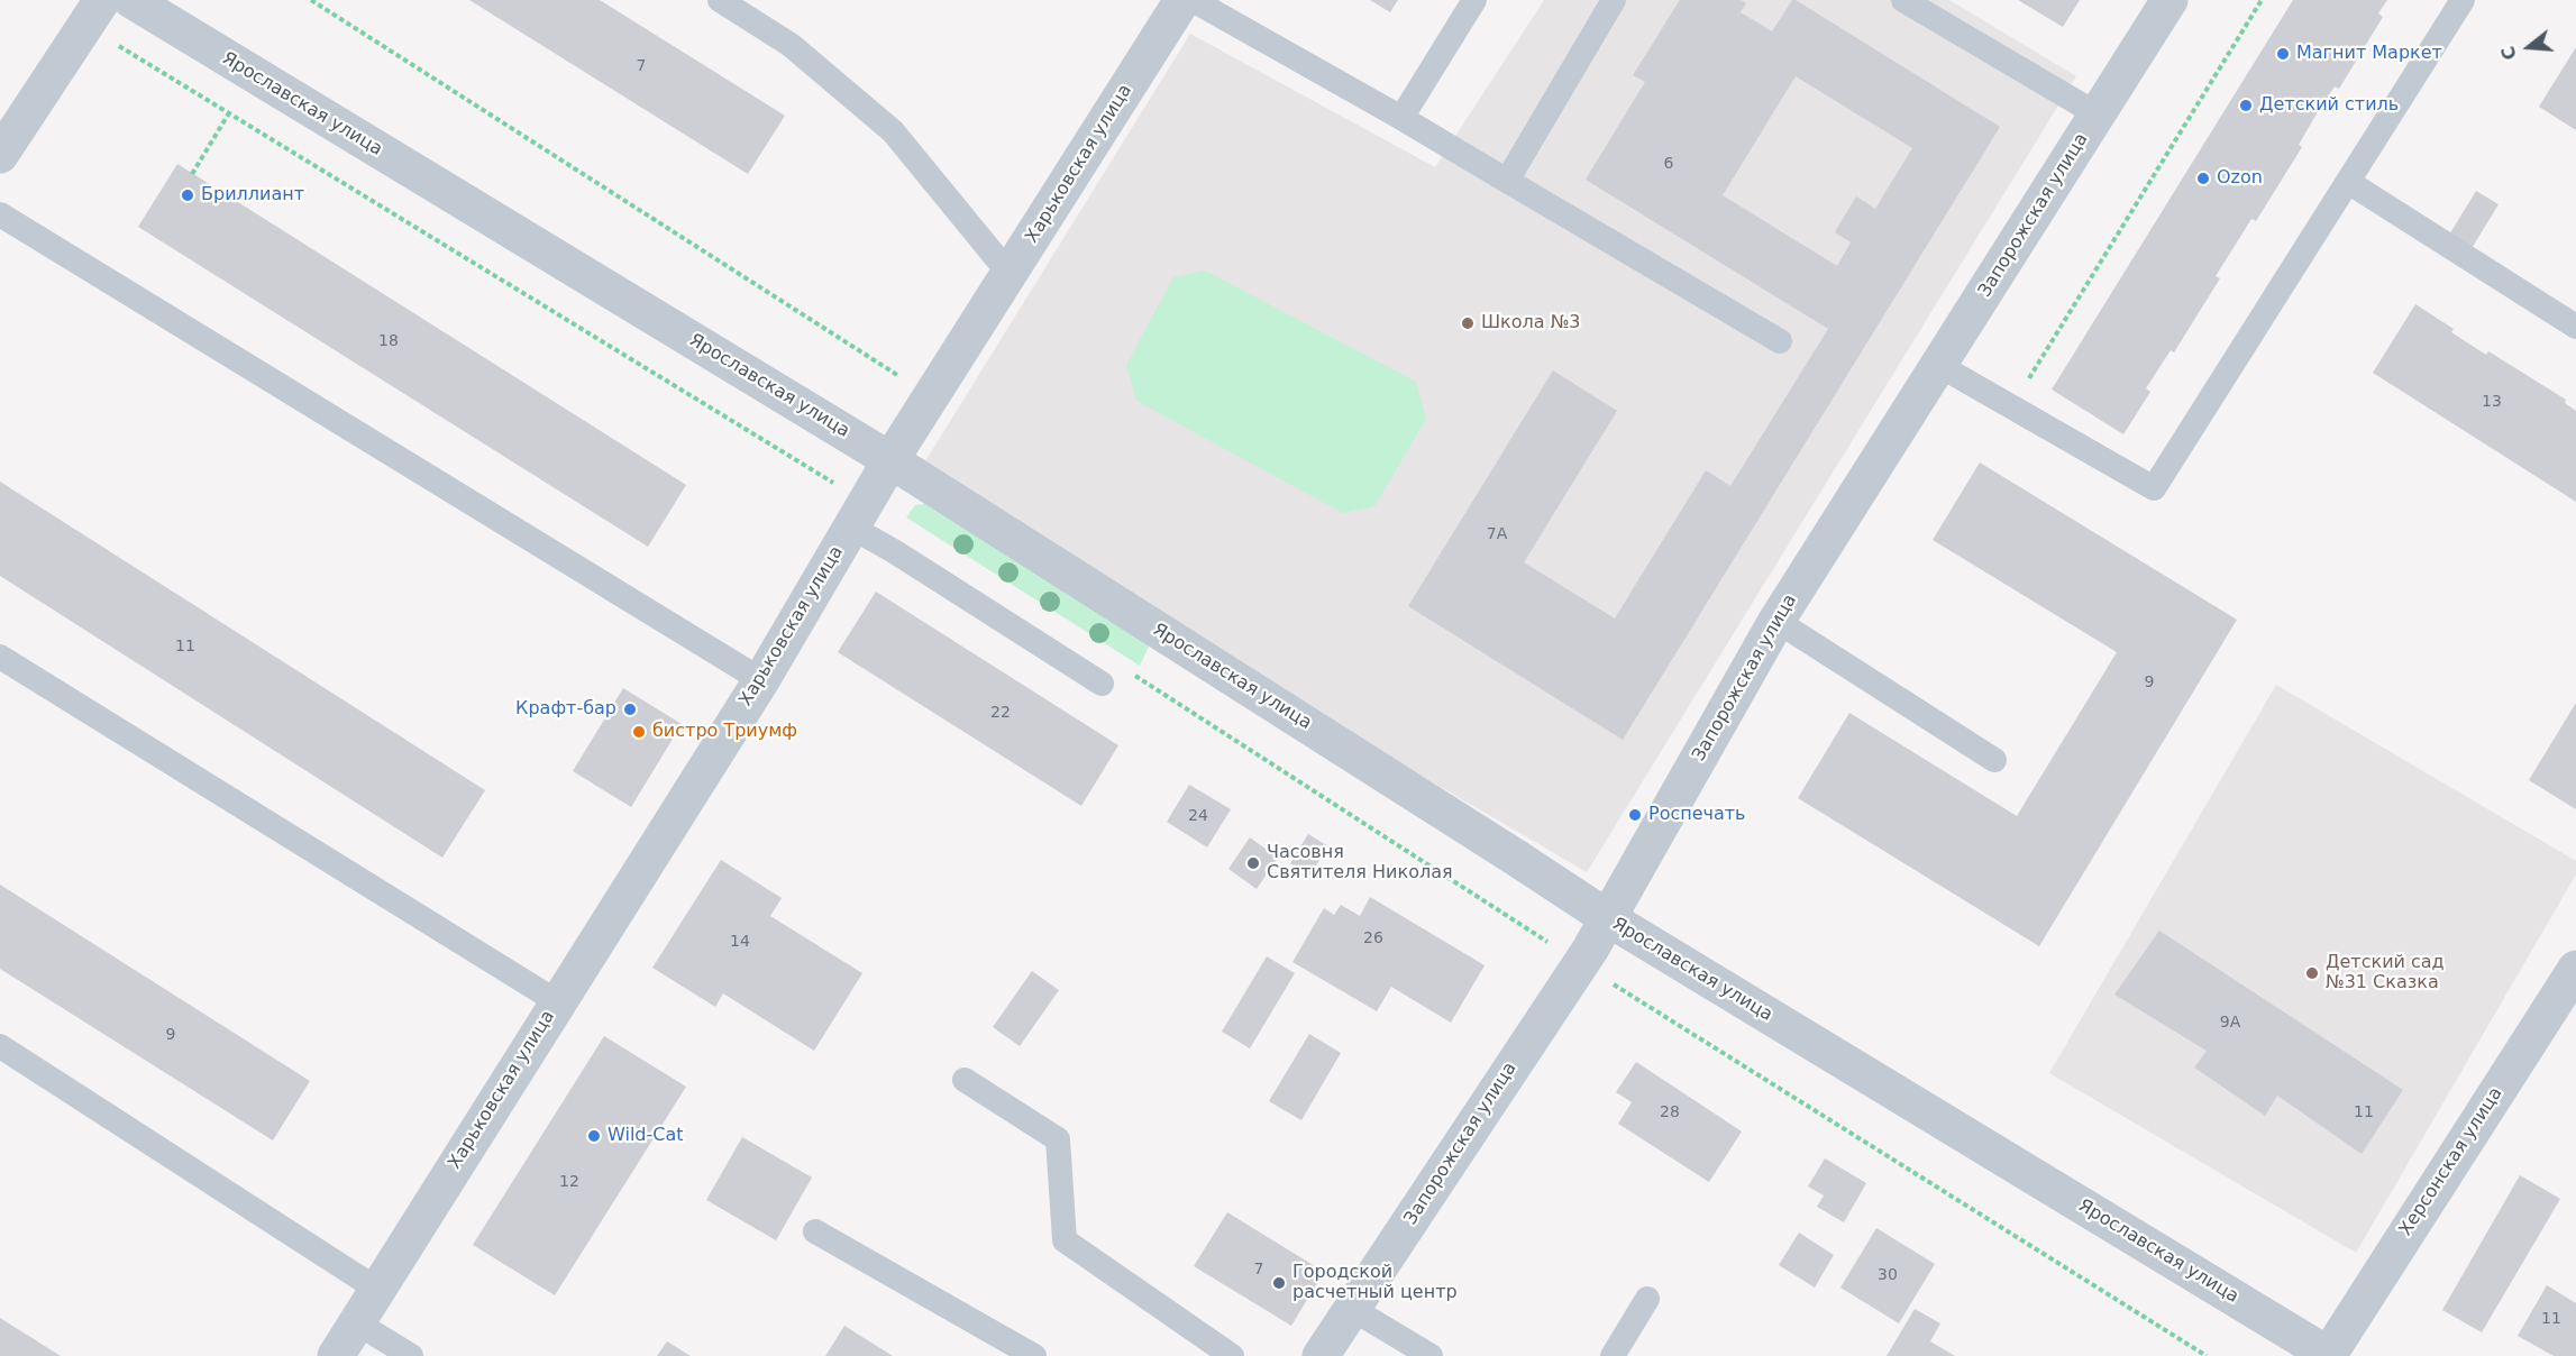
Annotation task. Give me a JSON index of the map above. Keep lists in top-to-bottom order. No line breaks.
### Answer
{"streets":{"street":["Ярославская улица","Харьковская улица","Запорожская улица","Херсонская улица"]},"crossings":[["Ярославская улица","Харьковская улица"],["Ярославская улица","Запорожская улица"],["Ярославская улица","Херсонская улица"]],"places":["Магнит Маркет","Детский стиль","Ozon","Бриллиант","Школа №3","Крафт-бар","бистро Триумф","Роспечать","Часовня Святителя Николая","Детский сад №31 Сказка","Wild-Cat","Городской расчетный центр"],"house_numbers":["7","6","18","13","7А","11","9","22","24","26","14","9А","9","28","11","12","7","30","11"],"north":"left"}
